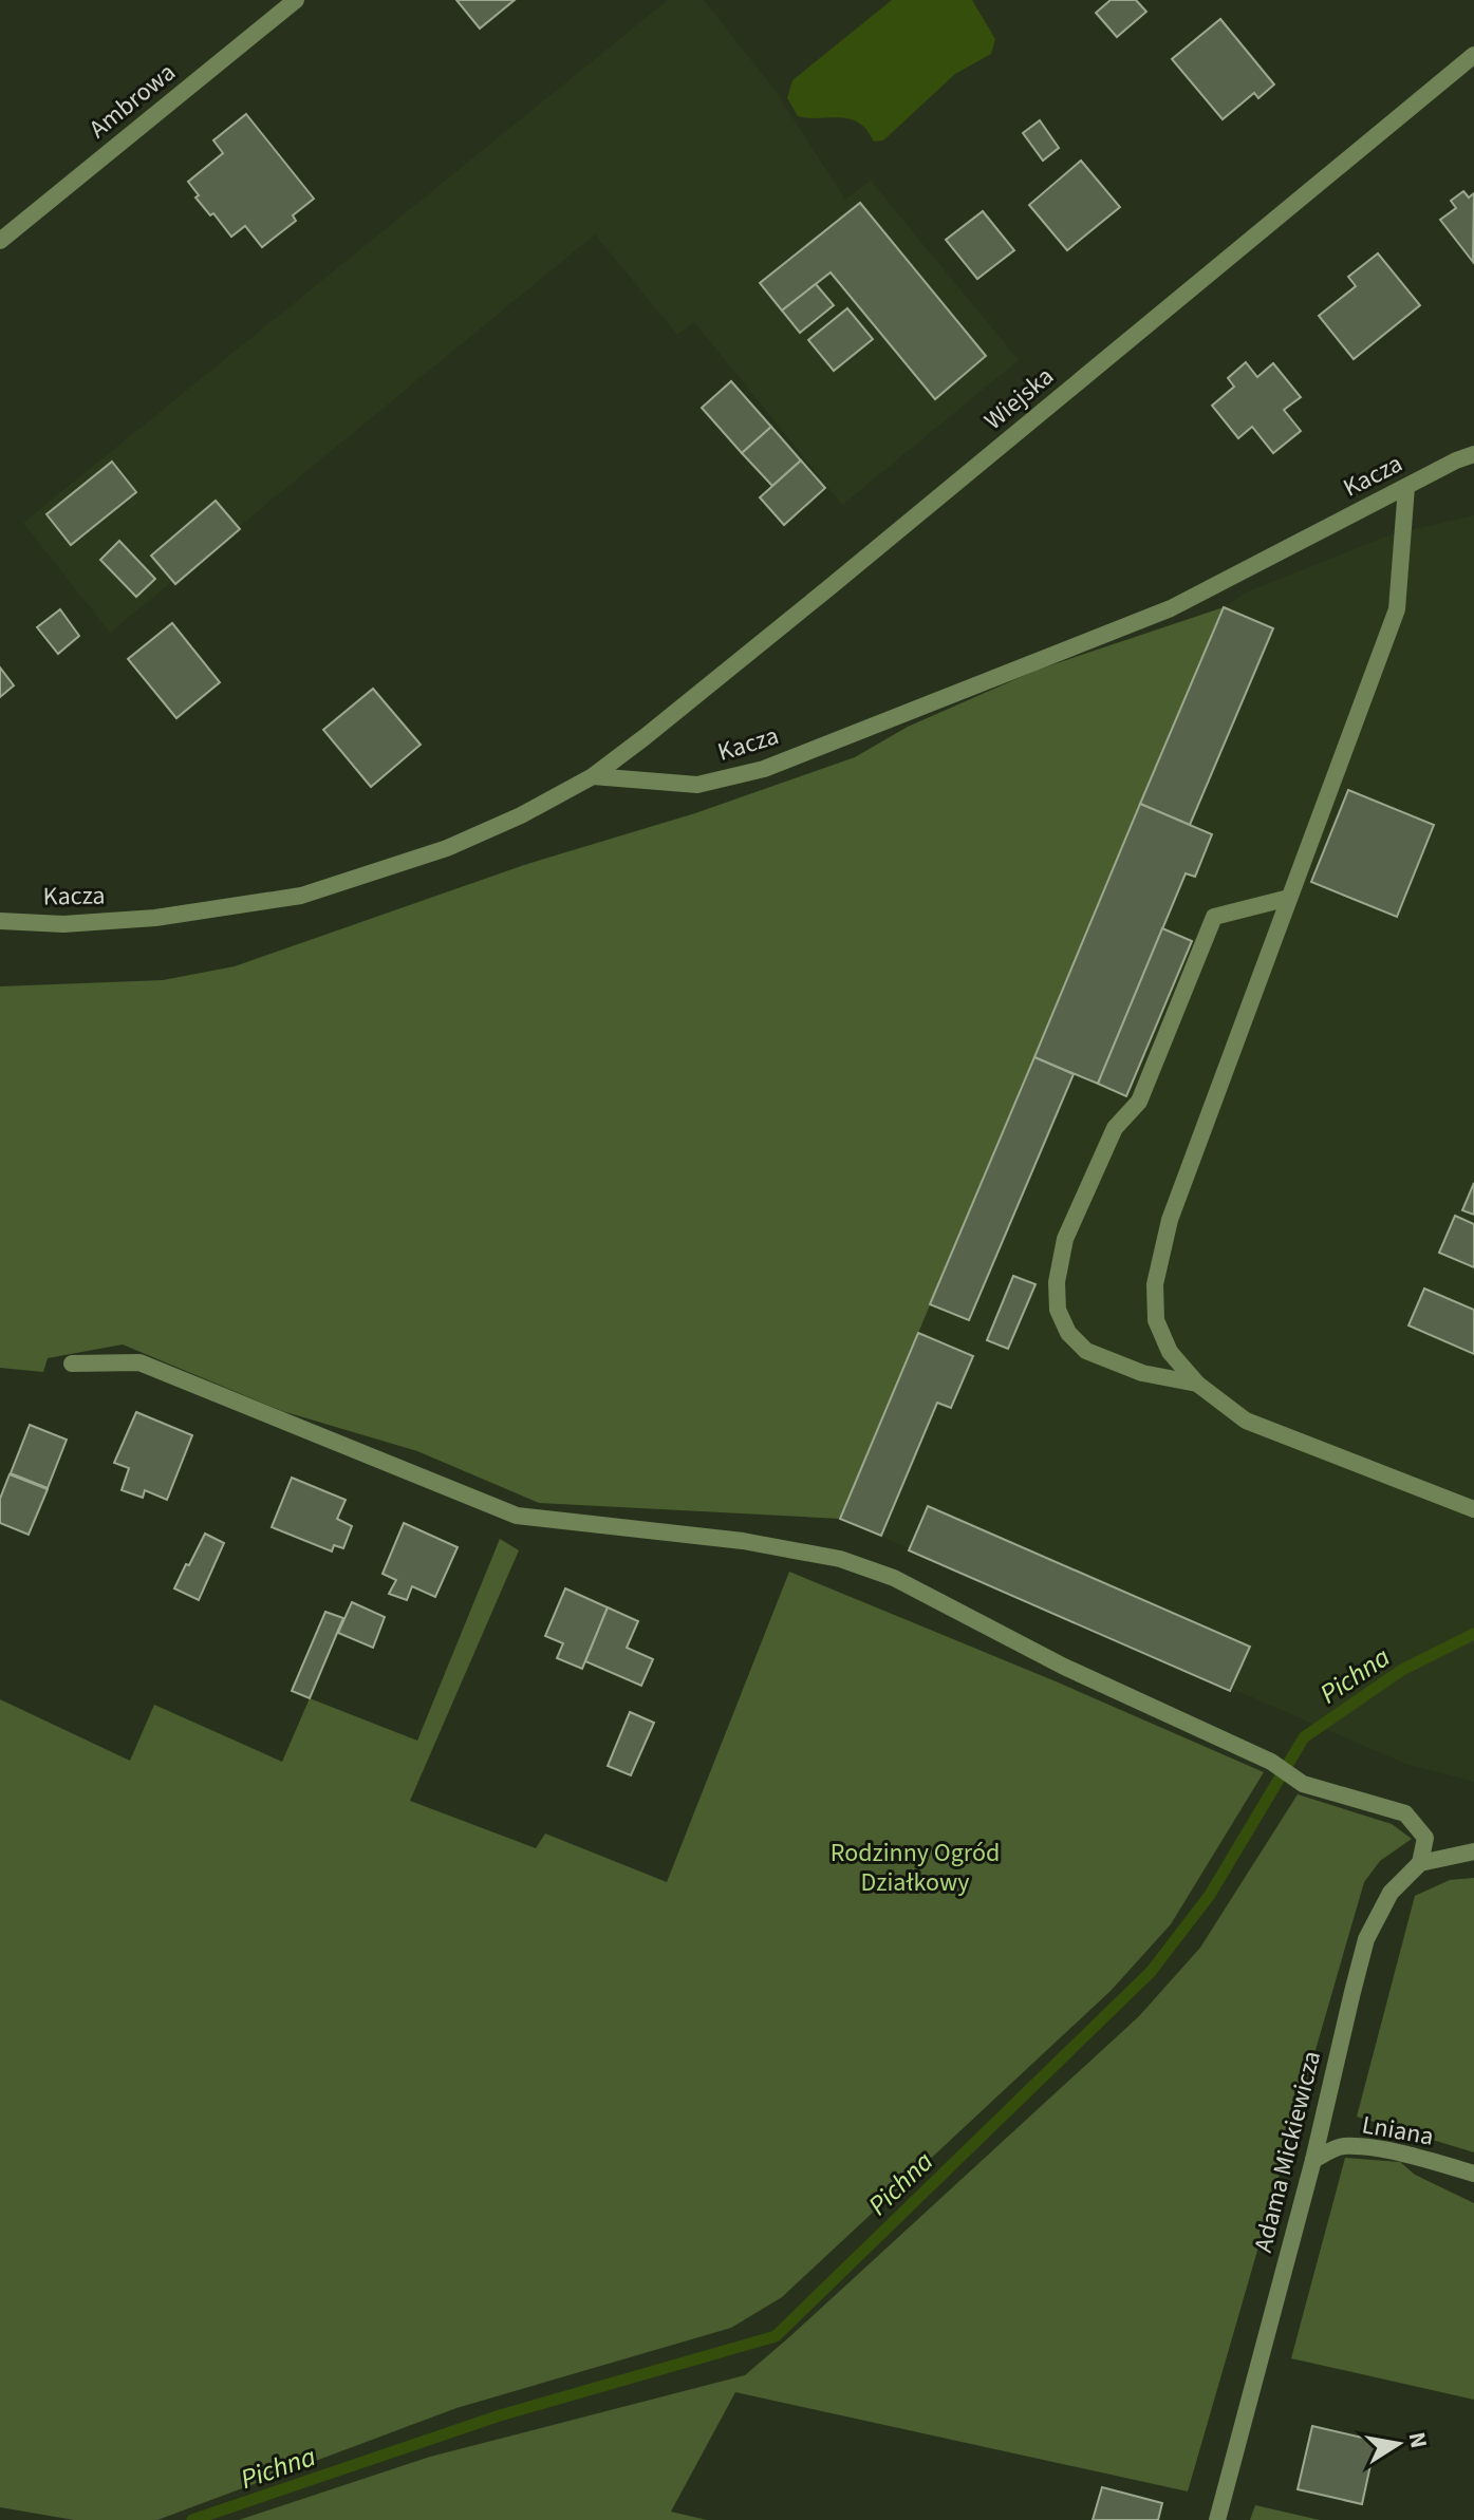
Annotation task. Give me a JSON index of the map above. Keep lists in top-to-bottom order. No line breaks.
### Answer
{"streets":{"street":["Ambrowa","Wiejska","Kacza","Lniana","Adama Mickiewicza"]},"crossings":[["Wiejska","Kacza"],["Lniana","Adama Mickiewicza"]],"water":["Pichna"],"parks":["Rodzinny Ogród Działkowy"],"north":"right"}
